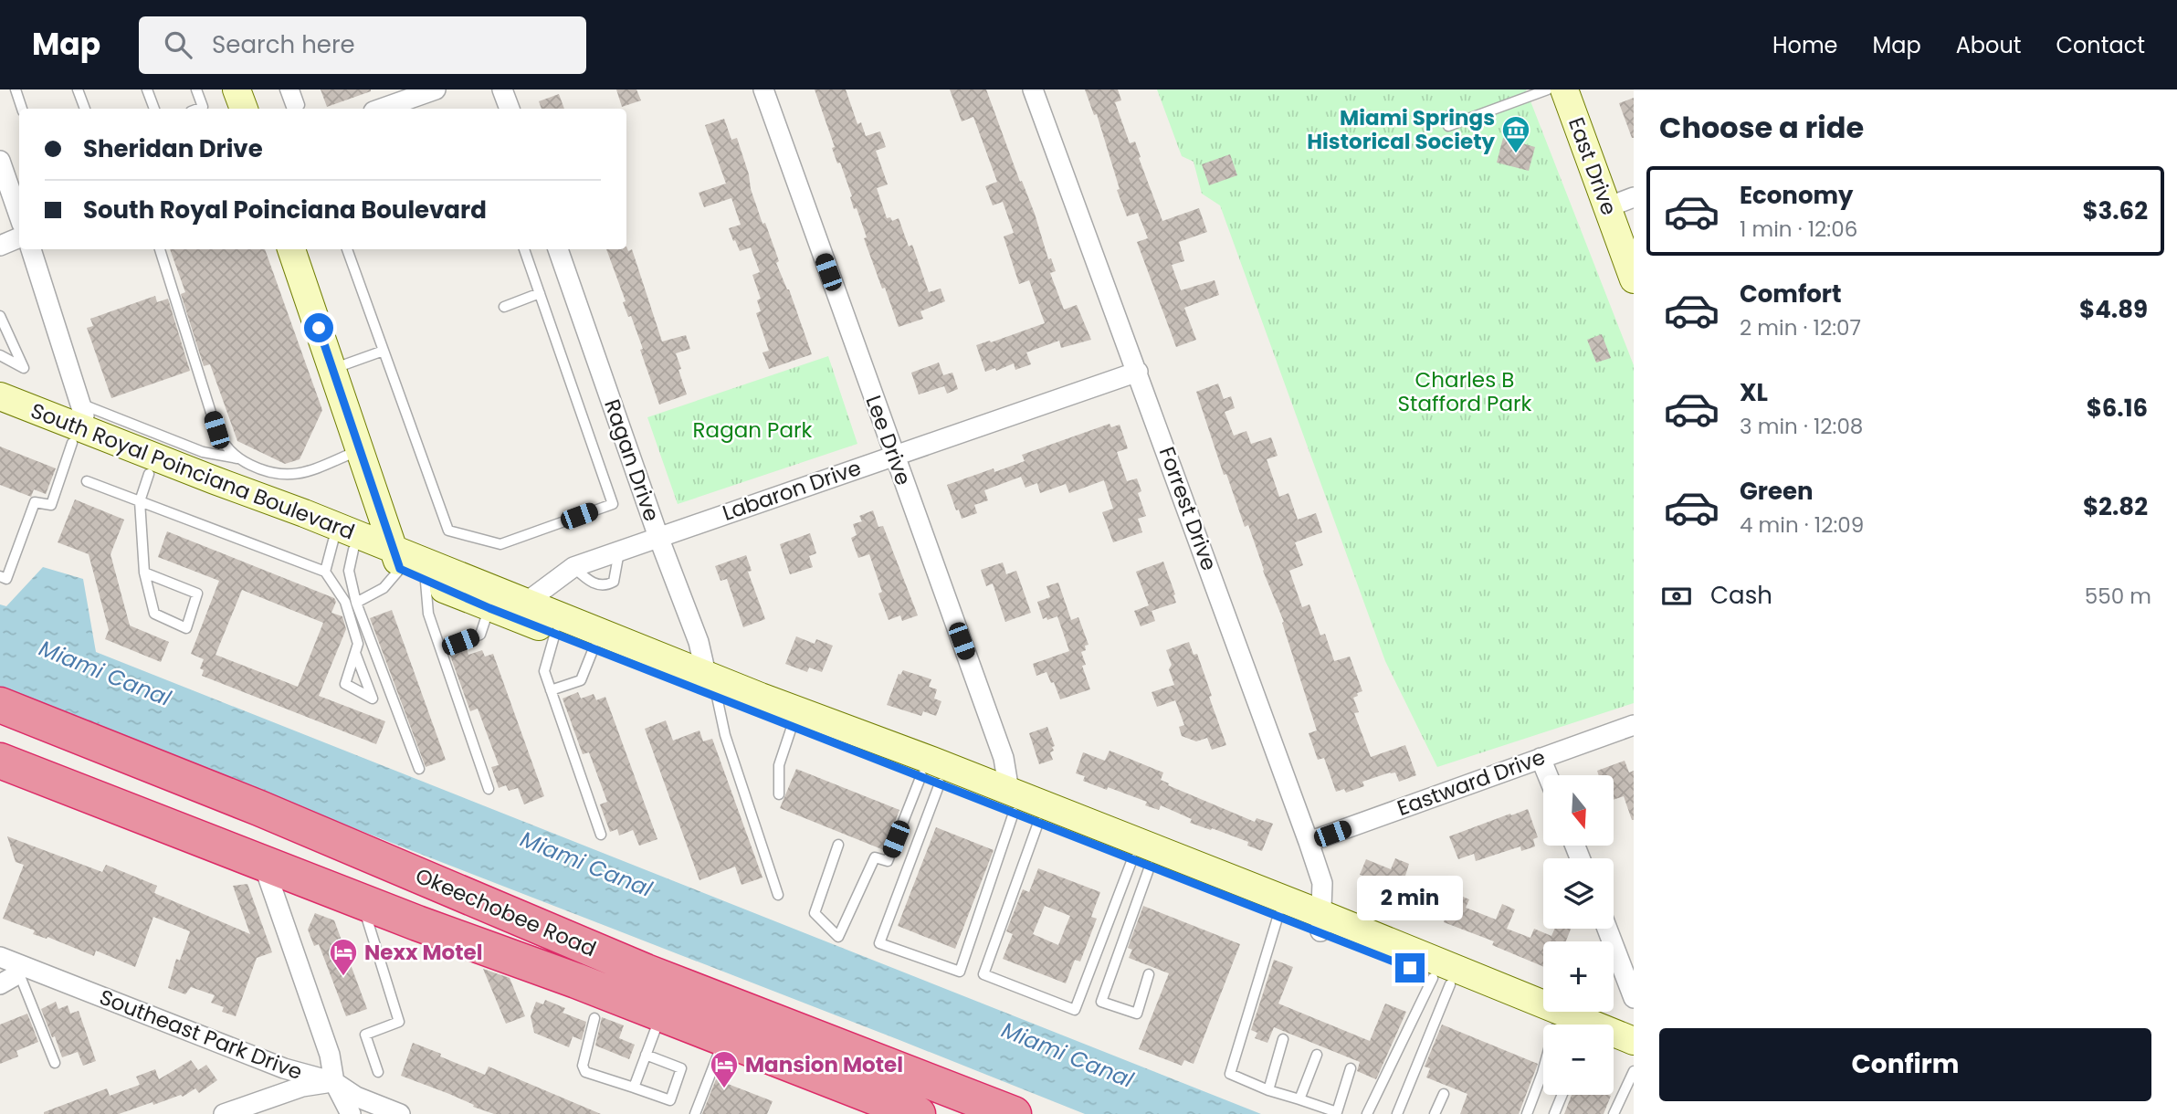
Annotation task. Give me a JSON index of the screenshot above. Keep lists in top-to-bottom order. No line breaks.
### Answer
{"streets":{"highway":["Okeechobee Road"],"street":["East Drive","Lee Drive","Ragan Drive","South Royal Poinciana Boulevard","Labaron Drive","Forrest Drive","Eastward Drive","Southeast Park Drive"]},"crossings":[["Lee Drive","South Royal Poinciana Boulevard"],["Lee Drive","Labaron Drive"],["Ragan Drive","South Royal Poinciana Boulevard"],["Ragan Drive","Labaron Drive"],["South Royal Poinciana Boulevard","Labaron Drive"],["South Royal Poinciana Boulevard","Forrest Drive"],["Labaron Drive","Forrest Drive"],["Forrest Drive","Eastward Drive"]],"water":["Miami Canal"],"parks":["Charles B Stafford Park","Ragan Park"],"places":{"museum":["Miami Springs Historical Society"],"hotel":["Nexx Motel","Mansion Motel"]},"north":"bottom","page":{"header":"Map","search":"Search here","nav":["Home","Map","About","Contact"],"heading":"Choose a ride","banner":["Sheridan Drive","South Royal Poinciana Boulevard"],"list":[{"name":"Economy","note":"1 min · 12:06","value":"$3.62"},{"name":"Comfort","note":"2 min · 12:07","value":"$4.89"},{"name":"XL","note":"3 min · 12:08","value":"$6.16"},{"name":"Green","note":"4 min · 12:09","value":"$2.82"}],"pay":["Cash","550 m"],"map_buttons":["+","−"],"bubble":"2 min","buttons":"Confirm"}}
